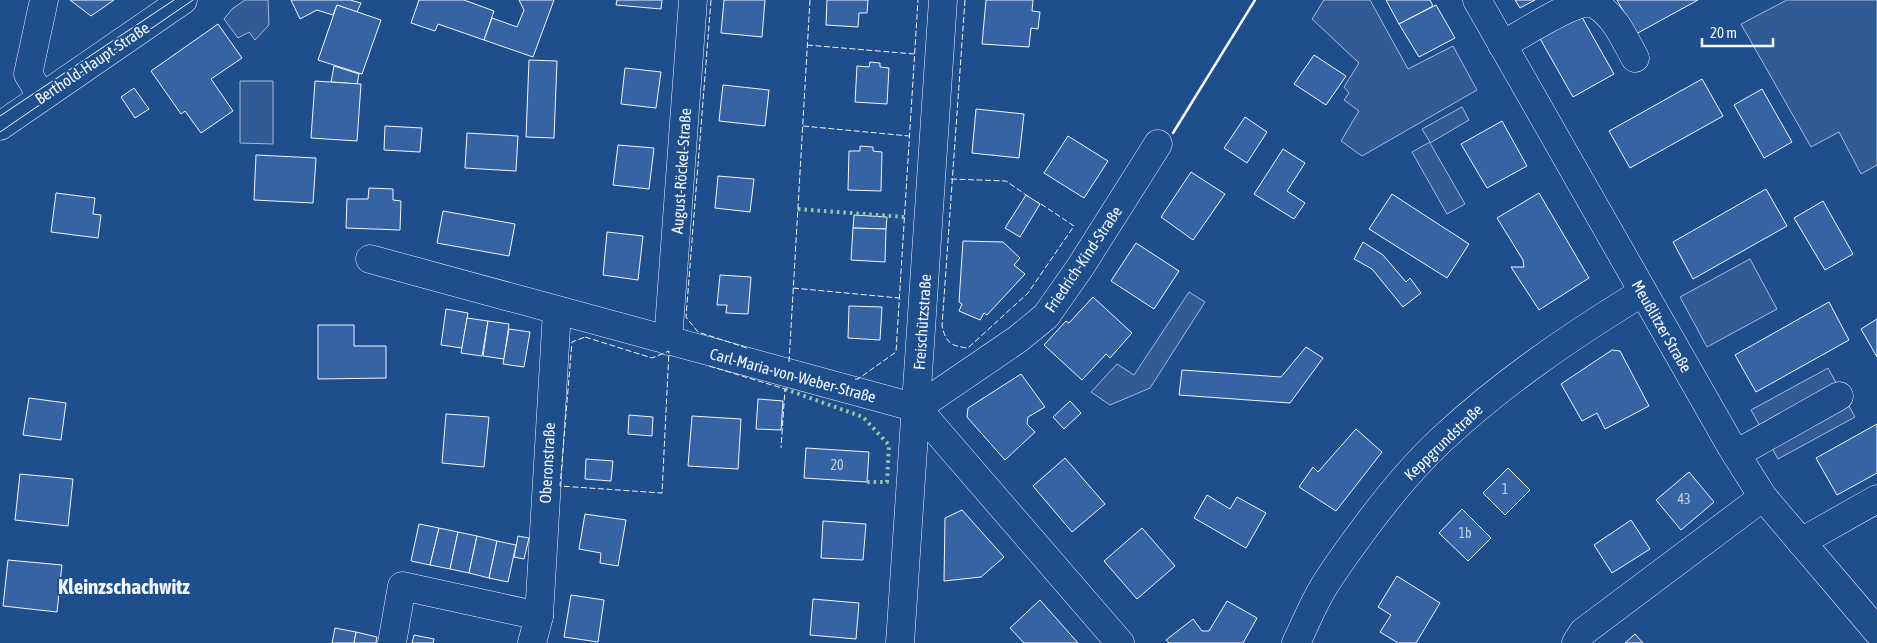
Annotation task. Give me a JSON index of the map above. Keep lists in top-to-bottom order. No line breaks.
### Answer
{"streets":{"street":["Berthold-Haupt-Straße","August-Röckel-Straße","Friedrich-Kind-Straße","Freischützstraße","Meußlitzer Straße","Carl-Maria-von-Weber-Straße","Keppgrundstraße","Oberonstraße"]},"crossings":[["August-Röckel-Straße","Carl-Maria-von-Weber-Straße"],["Friedrich-Kind-Straße","Freischützstraße"],["Friedrich-Kind-Straße","Carl-Maria-von-Weber-Straße"],["Freischützstraße","Carl-Maria-von-Weber-Straße"],["Meußlitzer Straße","Keppgrundstraße"],["Carl-Maria-von-Weber-Straße","Oberonstraße"]],"districts":["Kleinzschachwitz"],"house_numbers":["20","1","43","1b"],"scale_bar":"20 m"}
